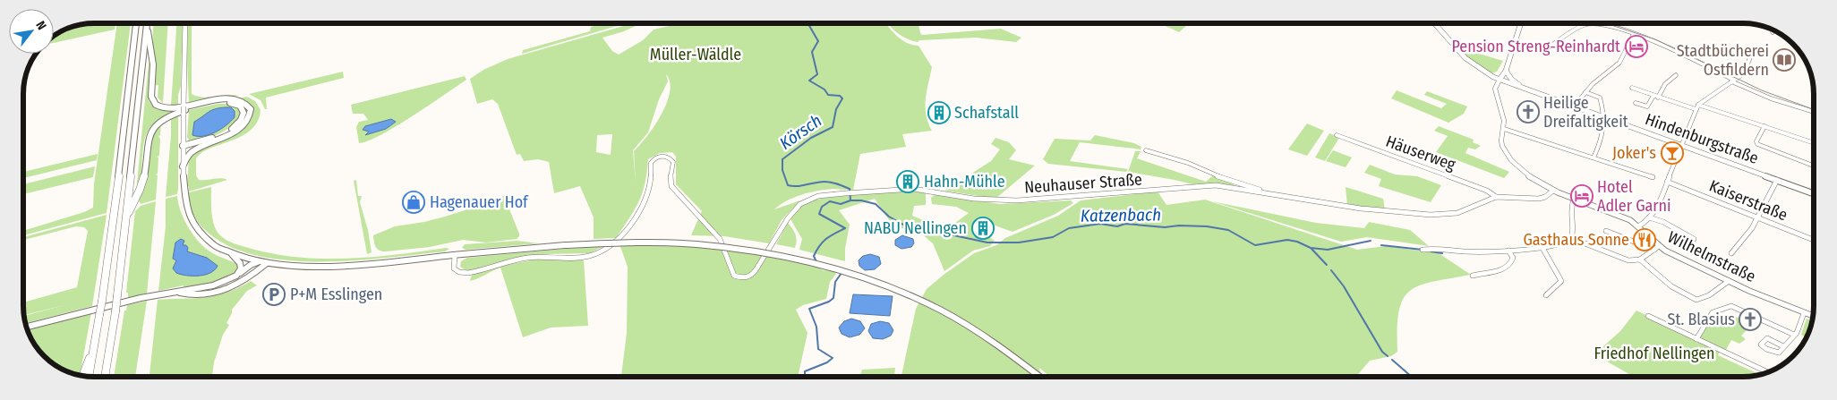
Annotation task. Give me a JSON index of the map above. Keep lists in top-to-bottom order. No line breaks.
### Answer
{"streets":{"main road":["Hindenburgstraße"],"street":["Häuserweg","Neuhauser Straße","Kaiserstraße","Wilhelmstraße"]},"crossings":[["Hindenburgstraße","Wilhelmstraße"],["Häuserweg","Neuhauser Straße"],["Neuhauser Straße","Wilhelmstraße"]],"water":["Körsch","Katzenbach"],"parks":["Müller-Wäldle","Friedhof Nellingen"],"places":{"hotel":["Pension Streng-Reinhardt","Hotel Adler Garni"],"library":["Stadtbücherei Ostfildern"],"church":["Heilige Dreifaltigkeit","St. Blasius"],"building":["Schafstall","Hahn-Mühle","NABU Nellingen"],"bar":["Joker's"],"shop":["Hagenauer Hof"],"restaurant":["Gasthaus Sonne"],"parking":["P+M Esslingen"]},"north":"top right"}
